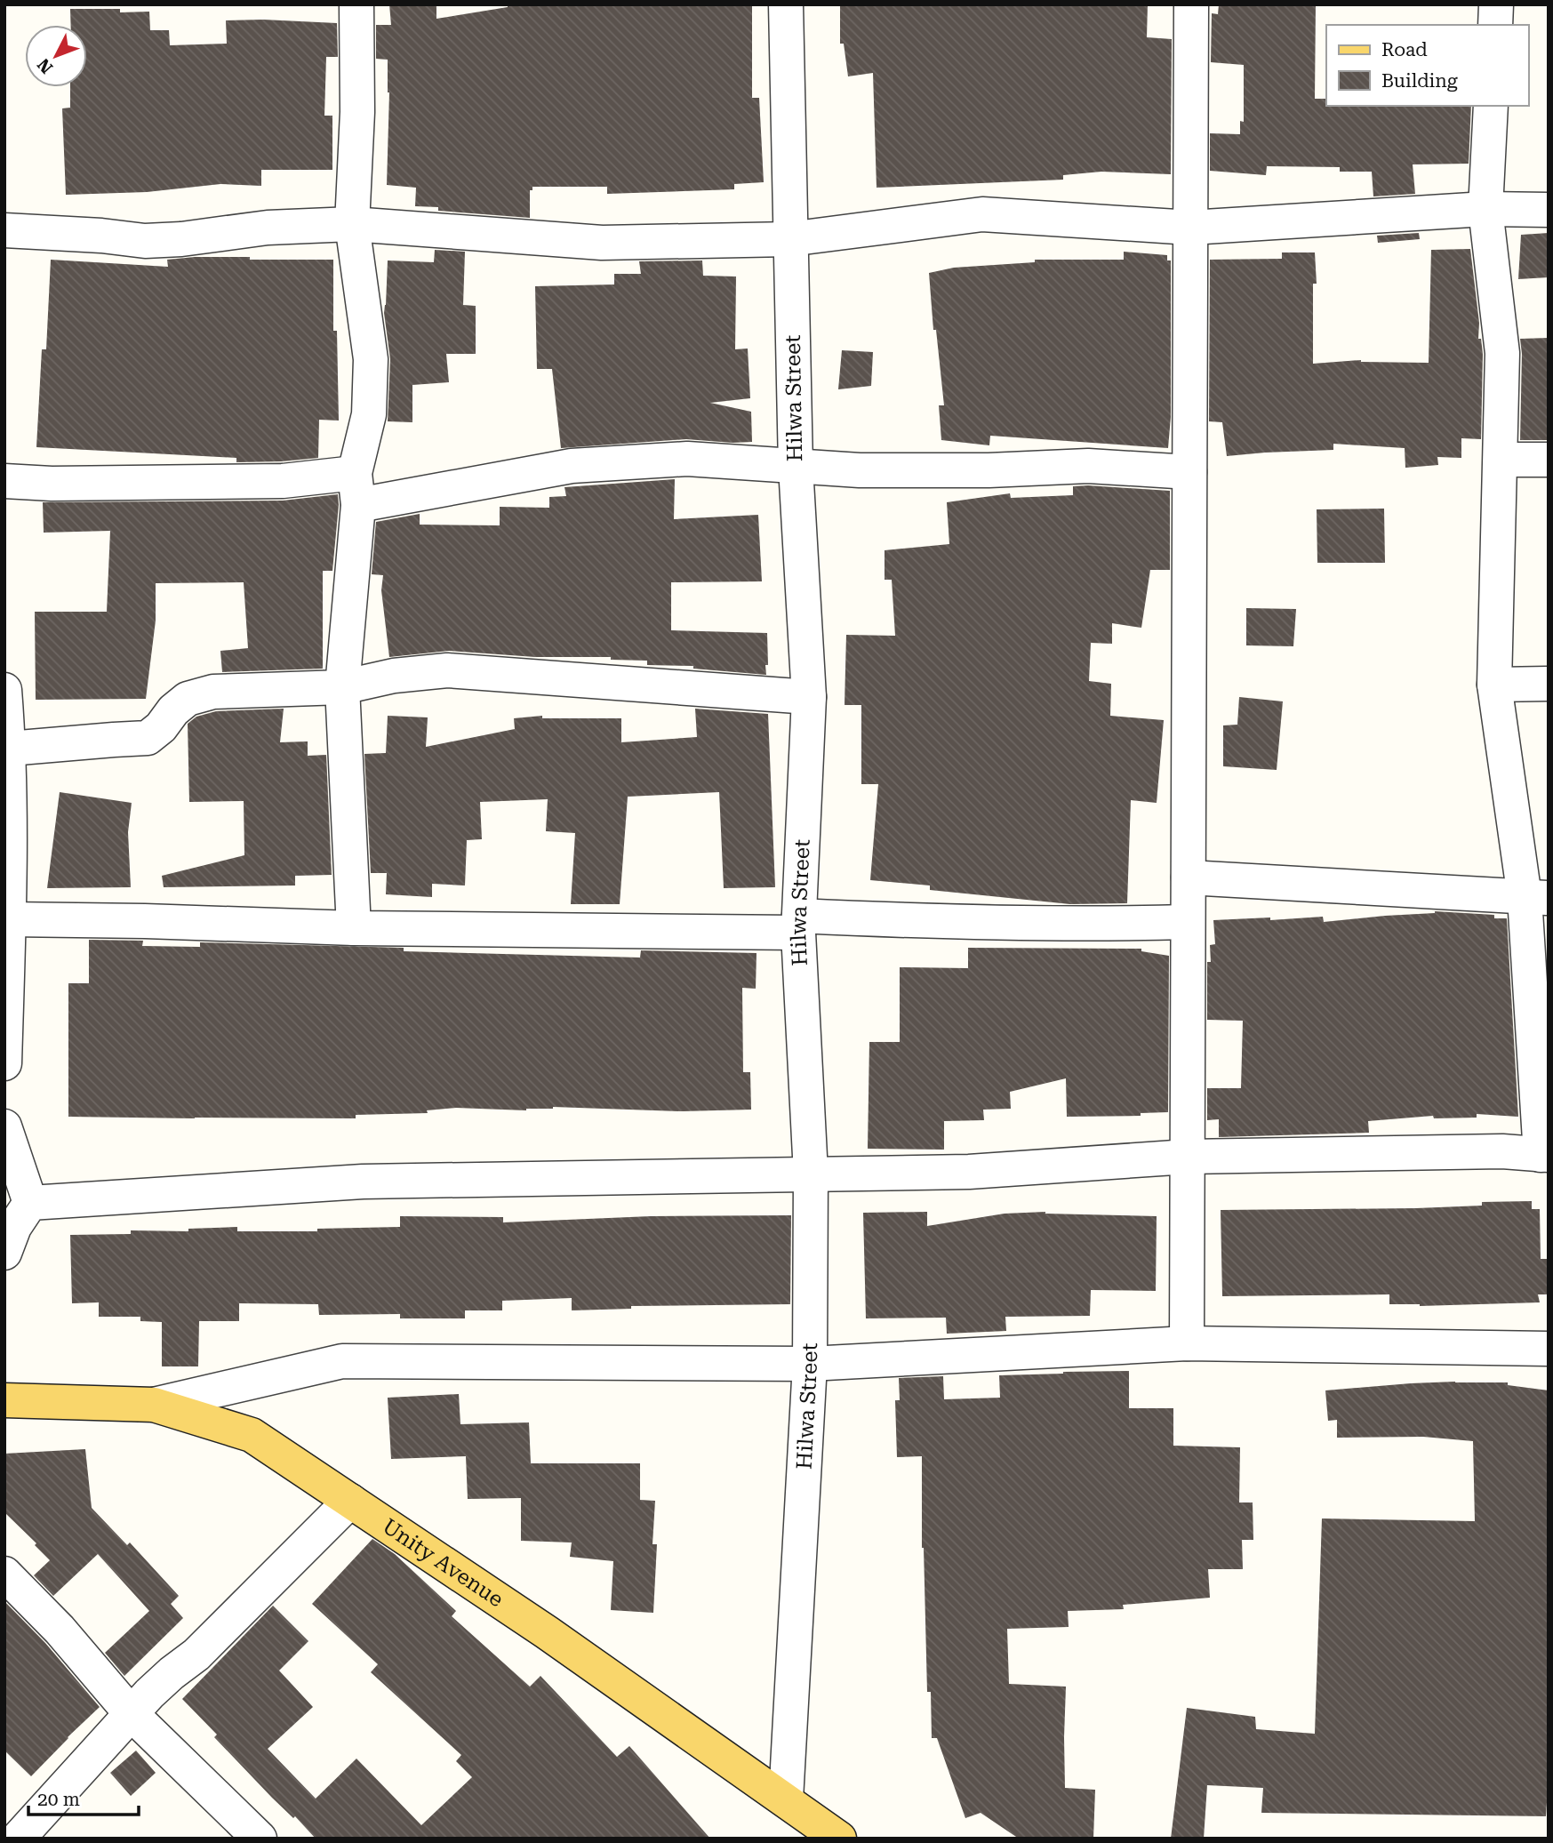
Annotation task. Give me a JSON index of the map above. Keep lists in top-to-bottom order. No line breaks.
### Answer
{"streets":{"main road":["Unity Avenue"],"street":["Hilwa Street"]},"crossings":[["Hilwa Street","Unity Avenue"]],"legend":["Road","Building"],"scale_bar":"20 m","north":"bottom left"}
